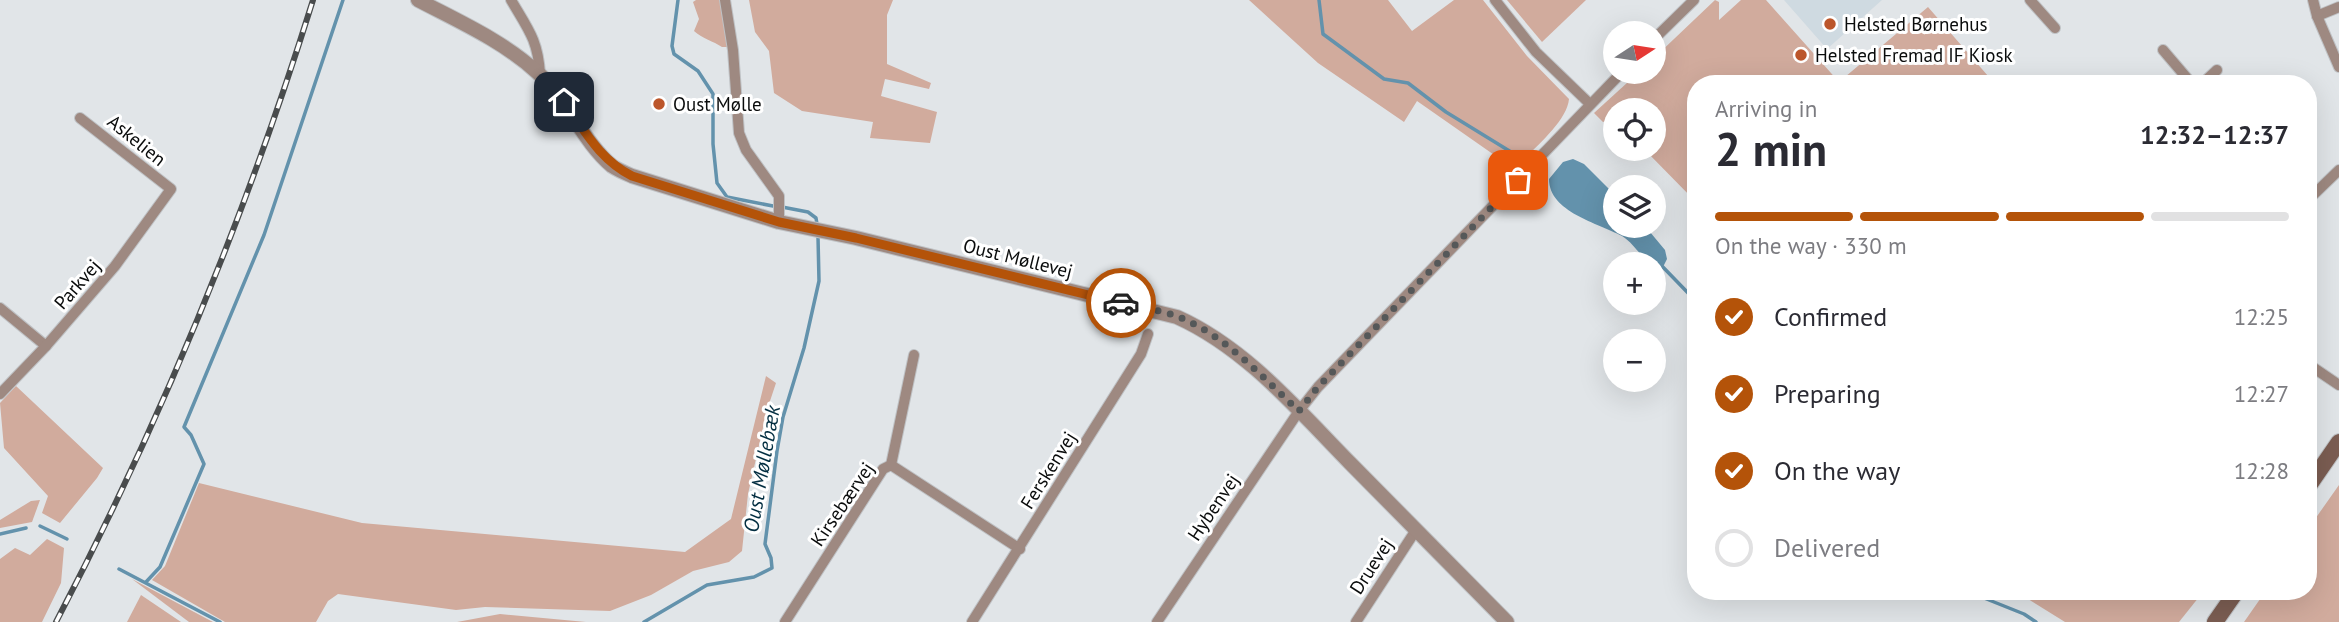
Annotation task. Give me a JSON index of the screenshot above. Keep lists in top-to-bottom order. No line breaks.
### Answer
{"streets":{"street":["Askelien","Oust Møllevej","Parkvej","Ferskenvej","Kirsebærvej","Hybenvej","Druevej"]},"crossings":[["Askelien","Parkvej"],["Oust Møllevej","Hybenvej"],["Oust Møllevej","Druevej"],["Ferskenvej","Kirsebærvej"]],"water":["Oust Møllebæk"],"places":["Helsted Børnehus","Helsted Fremad IF Kiosk","Oust Mølle"],"north":"right","page":{"map_buttons":["+","−"],"heading":["2 min","Arriving in","12:32–12:37"],"bar":"On the way · 330 m","list":[["Confirmed","12:25"],["Preparing","12:27"],["On the way","12:28"],"Delivered"]}}
